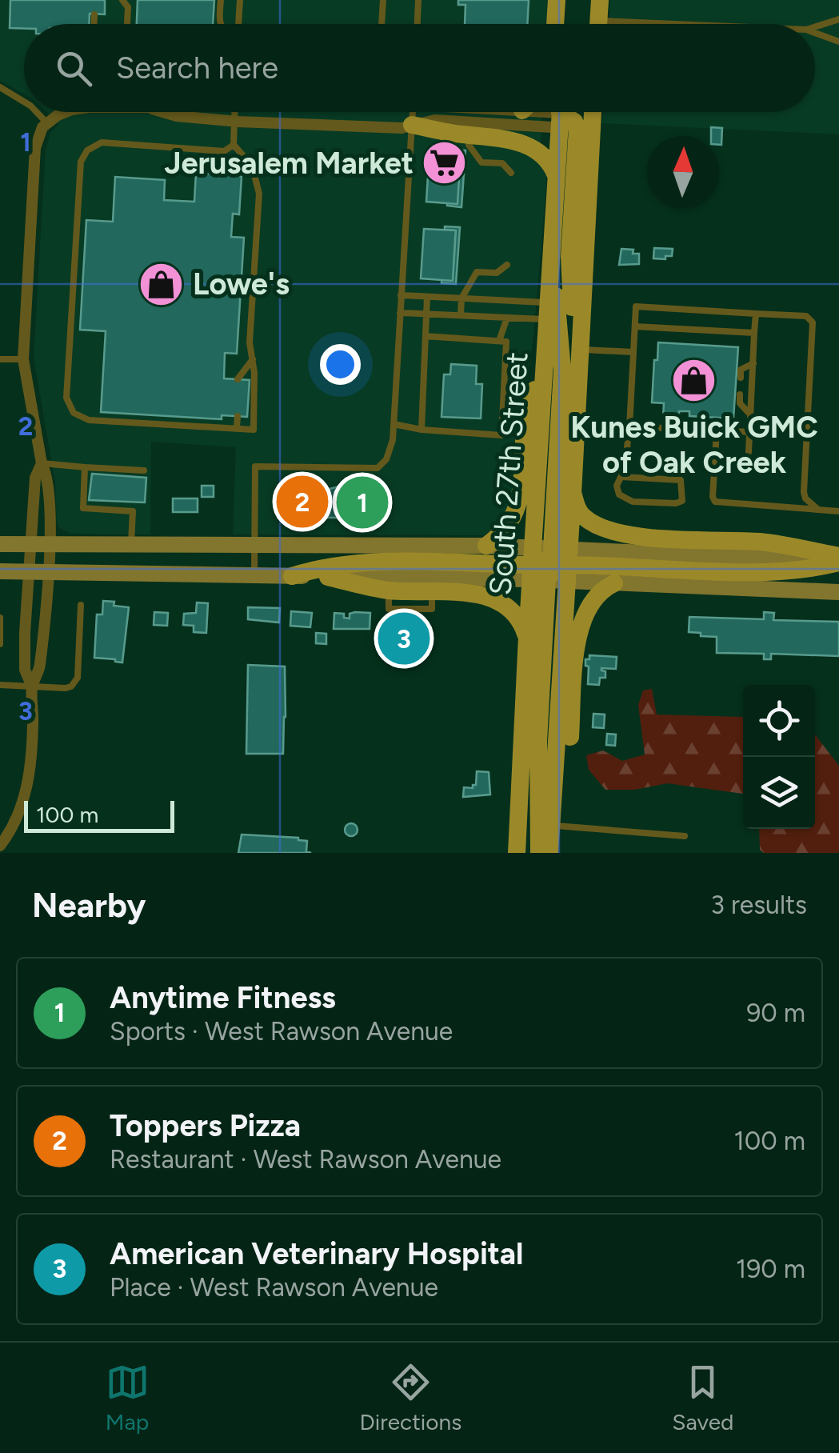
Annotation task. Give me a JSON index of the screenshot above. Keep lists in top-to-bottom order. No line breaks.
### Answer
{"streets":{"main road":["South 27th Street"]},"places":{"supermarket":["Jerusalem Market"],"shop":["Lowe's","Kunes Buick GMC of Oak Creek"]},"scale_bar":"100 m","north":"top","page":{"search":"Search here","pins":["2","1","3"],"scale":"100 m","heading":["Nearby","3 results"],"list":[{"mark":"1","name":"Anytime Fitness","note":"Sports · West Rawson Avenue","value":"90 m"},{"mark":"2","name":"Toppers Pizza","note":"Restaurant · West Rawson Avenue","value":"100 m"},{"mark":"3","name":"American Veterinary Hospital","note":"Place · West Rawson Avenue","value":"190 m"}],"nav":["Map","Directions","Saved"]},"grid":{"rows":["1","2","3"]}}
